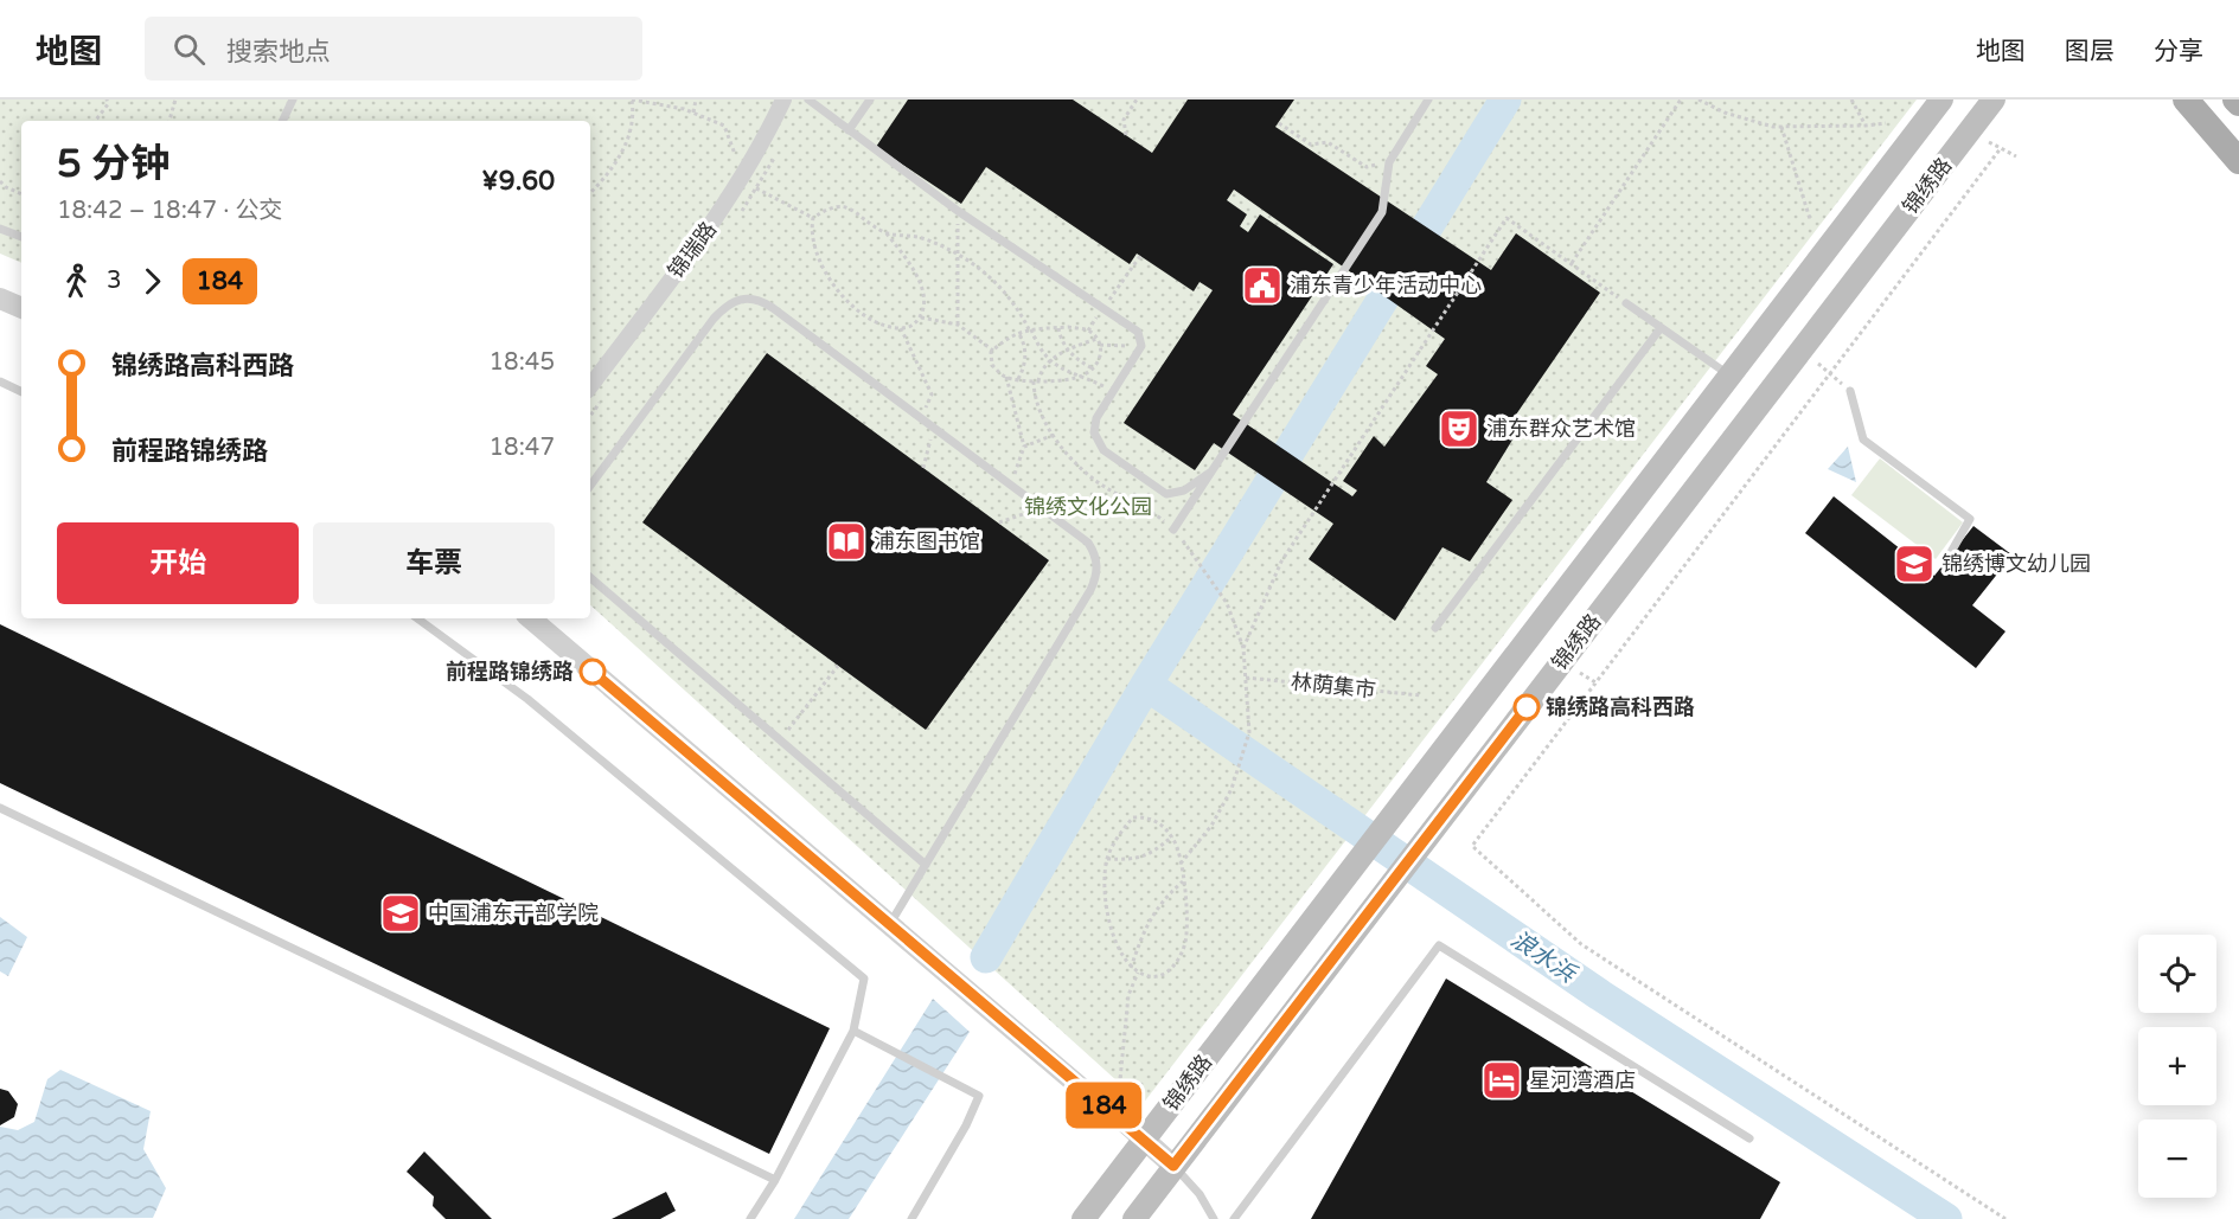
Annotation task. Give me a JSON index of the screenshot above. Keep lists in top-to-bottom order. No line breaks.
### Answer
{"streets":{"main road":["锦绣路"],"street":["锦瑞路"],"path":["林荫集市"]},"water":["浪水浜"],"parks":["锦绣文化公园"],"places":{"public building":["浦东青少年活动中心"],"theatre":["浦东群众艺术馆"],"library":["浦东图书馆"],"school or university":["锦绣博文幼儿园","中国浦东干部学院"],"other":["前程路锦绣路","锦绣路高科西路"],"hotel":["星河湾酒店"]},"lines":["bus line 184"],"page":{"header":"地图","search":"搜索地点","nav":["地图","图层","分享"],"on_map":"184","heading":["5 分钟","18:42 – 18:47 · 公交","¥9.60"],"legs":["3","184"],"list":[{"name":"锦绣路高科西路","value":"18:45"},{"name":"前程路锦绣路","value":"18:47"}],"buttons":["开始","车票"],"map_buttons":["+","−"]}}
